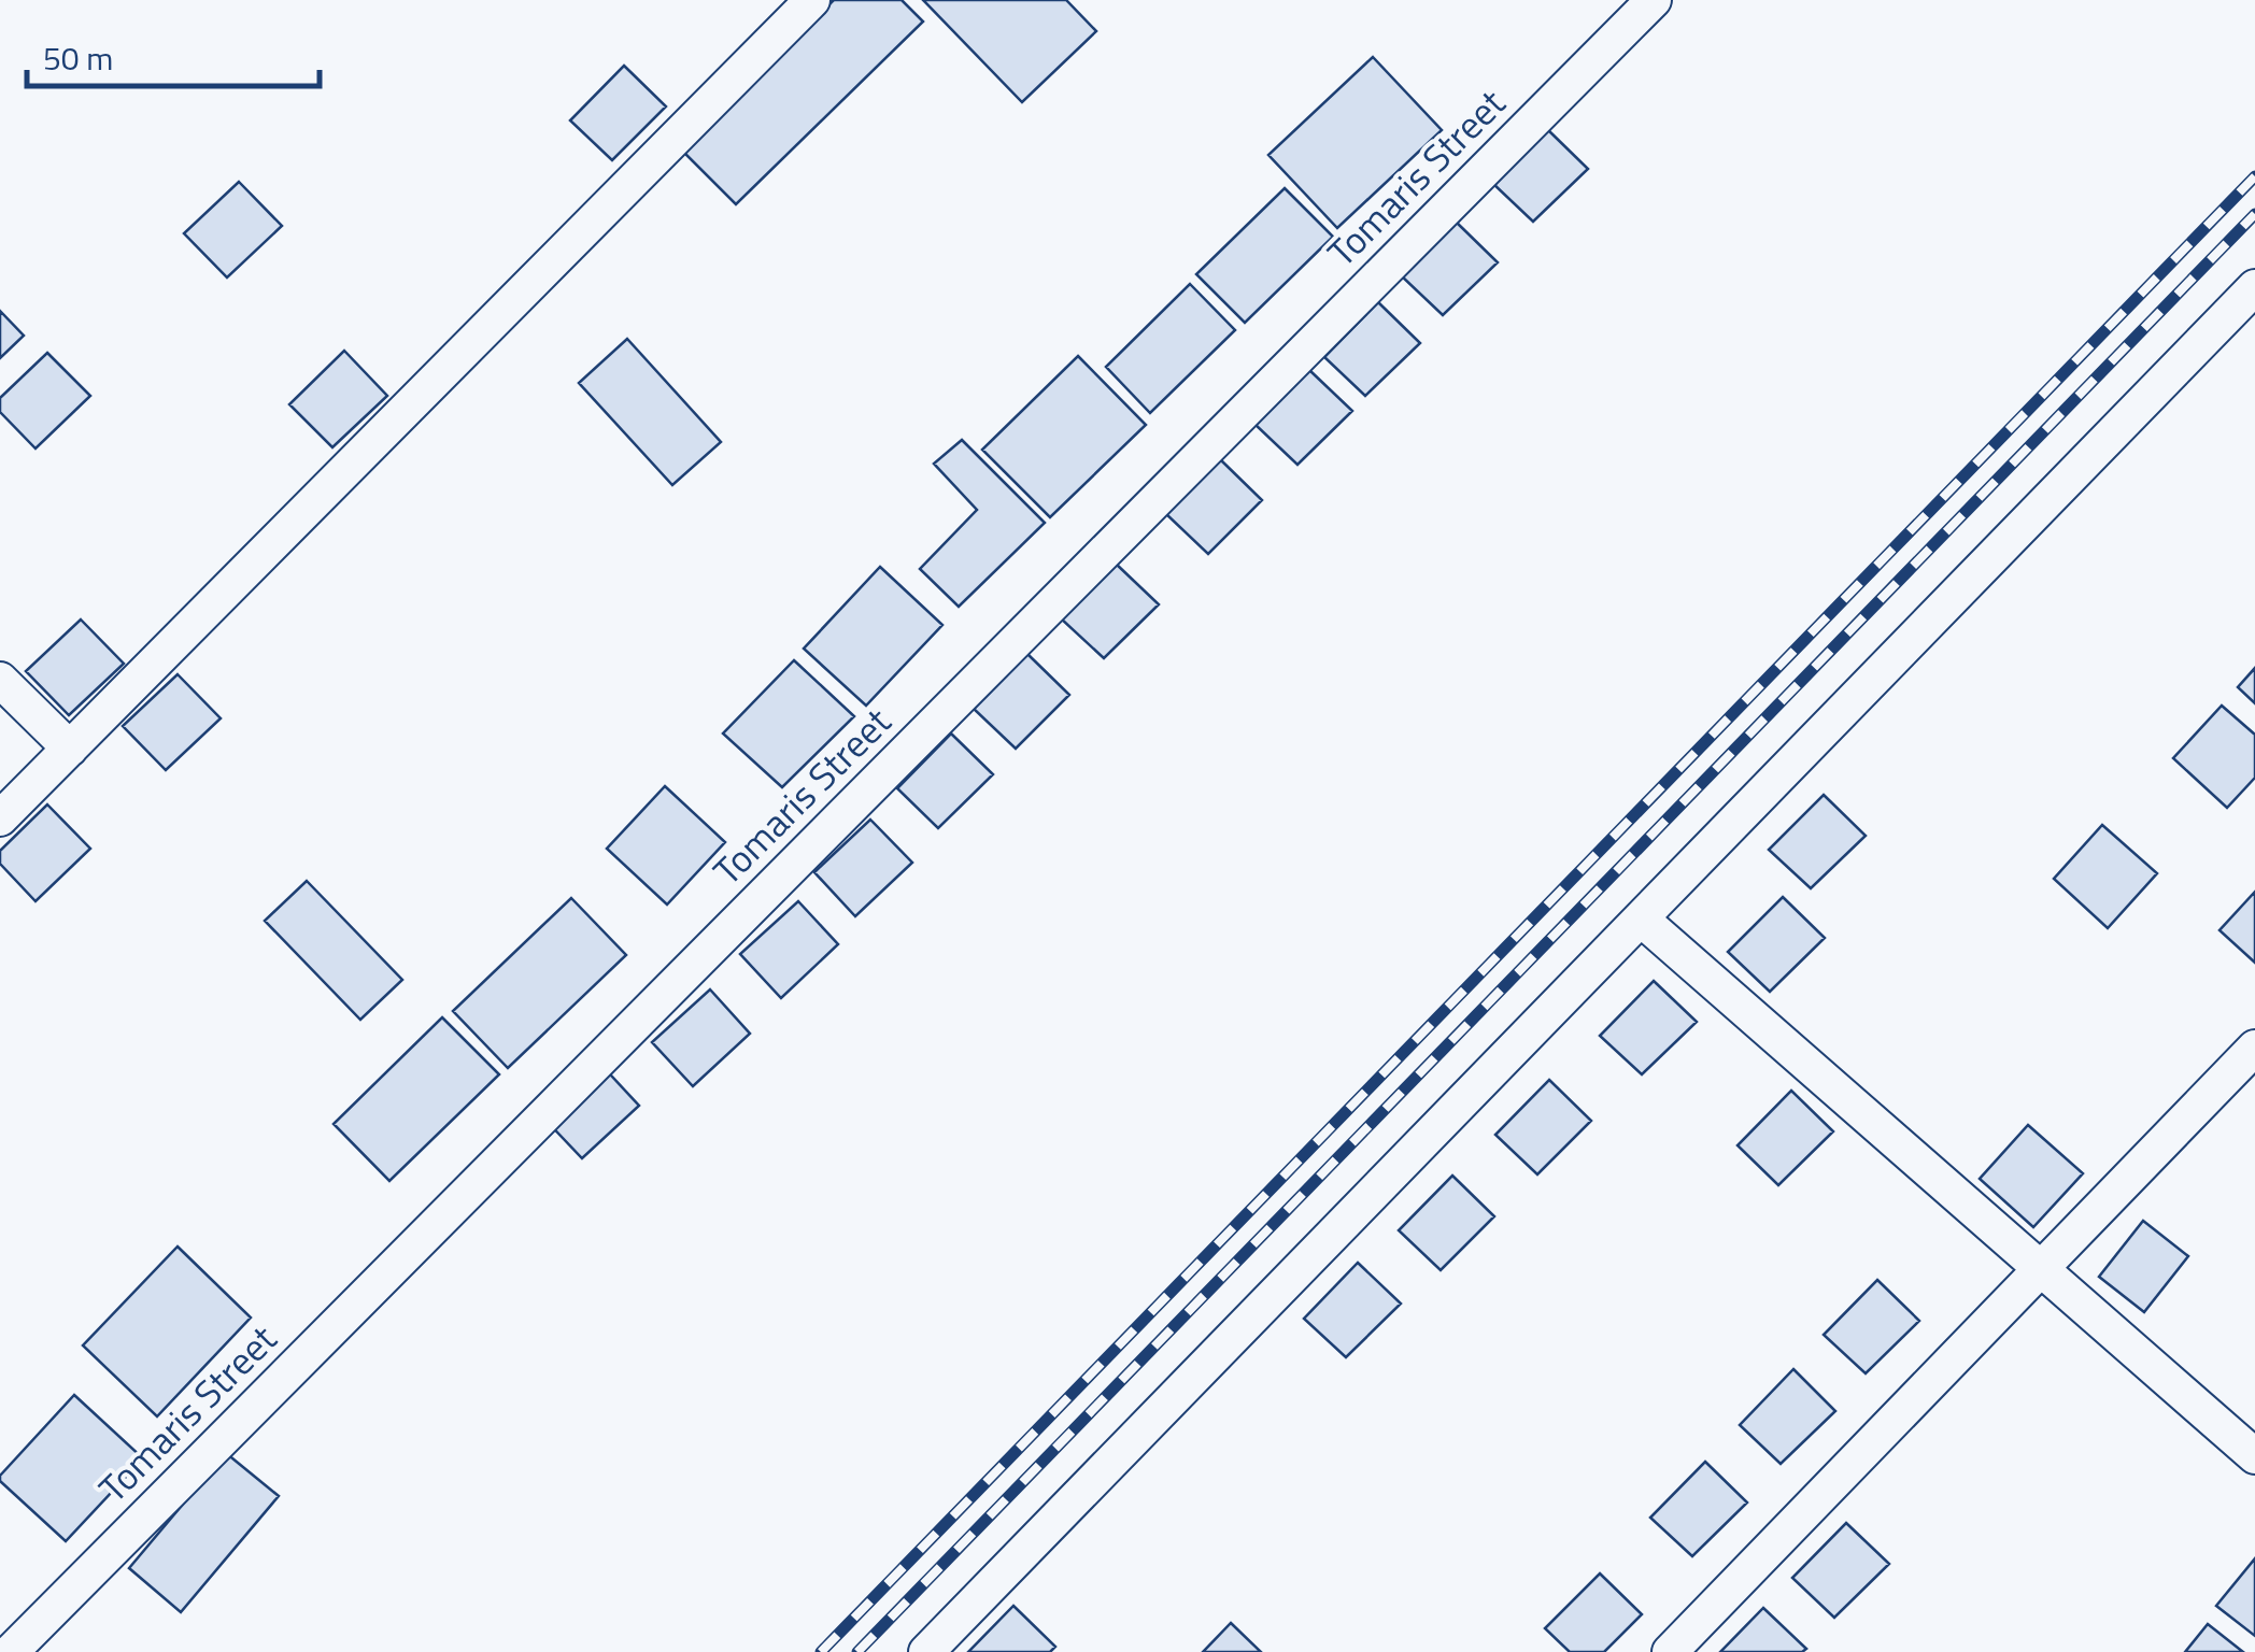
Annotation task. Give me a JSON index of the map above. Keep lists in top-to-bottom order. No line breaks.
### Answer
{"streets":{"street":["Tomaris Street"]},"scale_bar":"50 m"}
